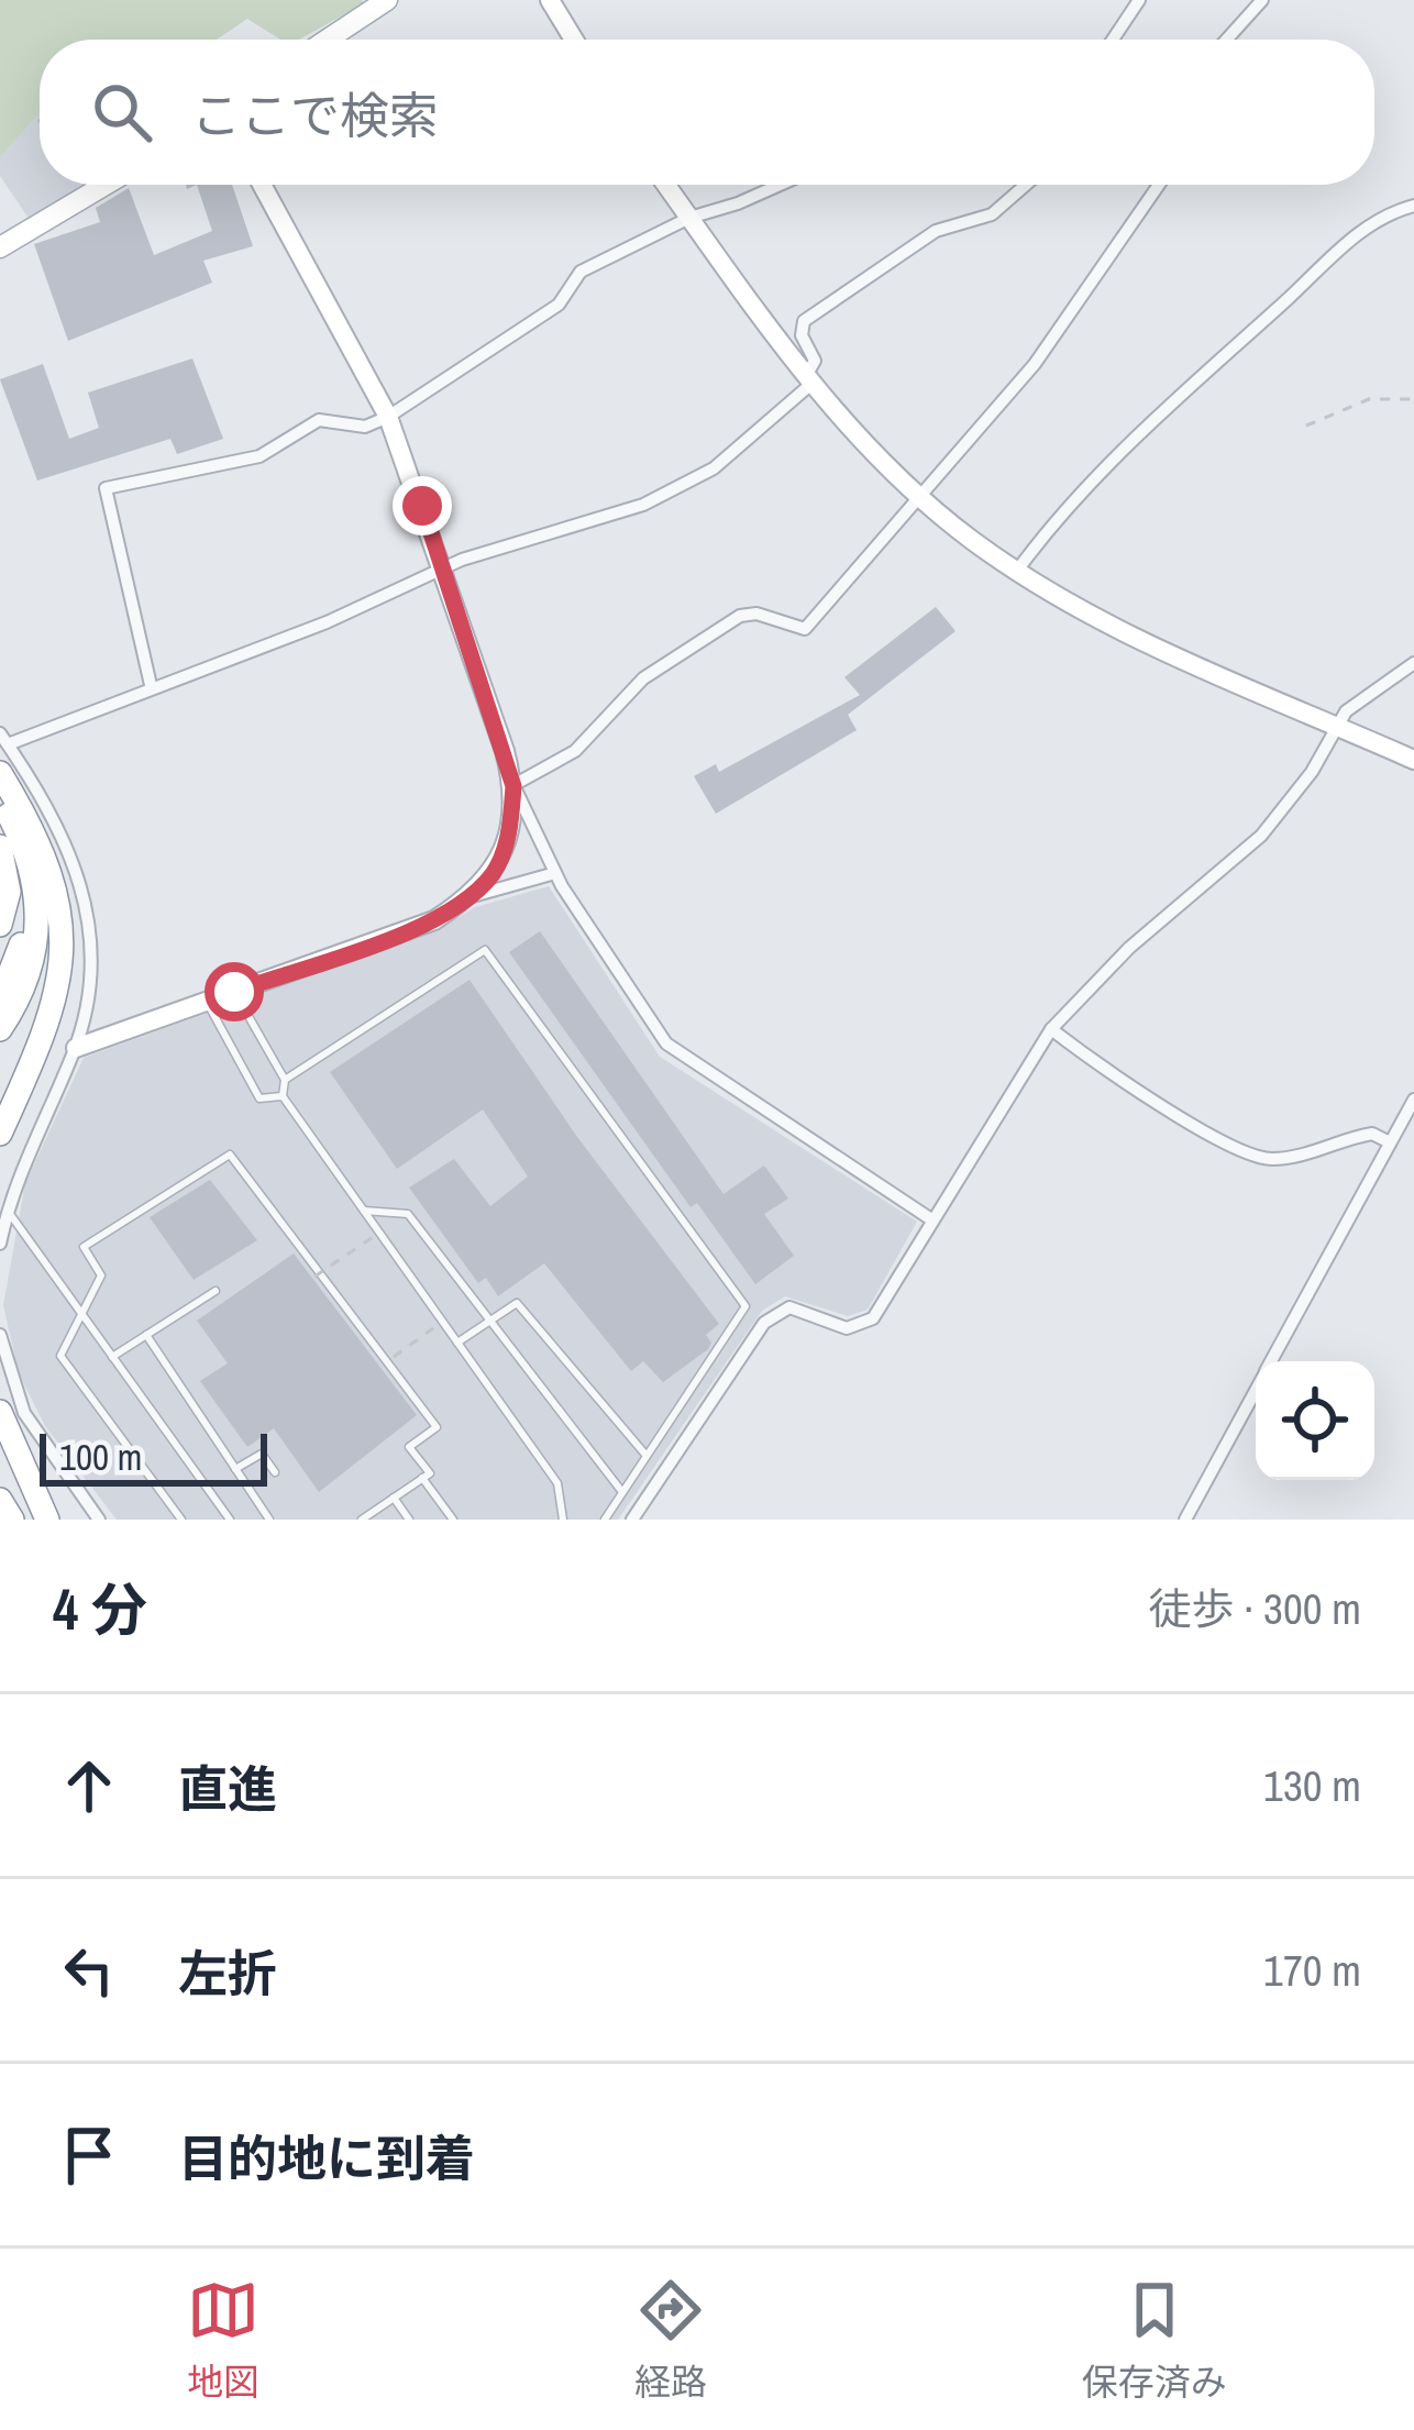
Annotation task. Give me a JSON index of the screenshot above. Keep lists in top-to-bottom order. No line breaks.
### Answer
{"scale_bar":"100 m","page":{"search":"ここで検索","scale":"100 m","heading":["4 分","徒歩 · 300 m"],"list":[["直進","130 m"],["左折","170 m"],"目的地に到着"],"nav":["地図","経路","保存済み"]}}
